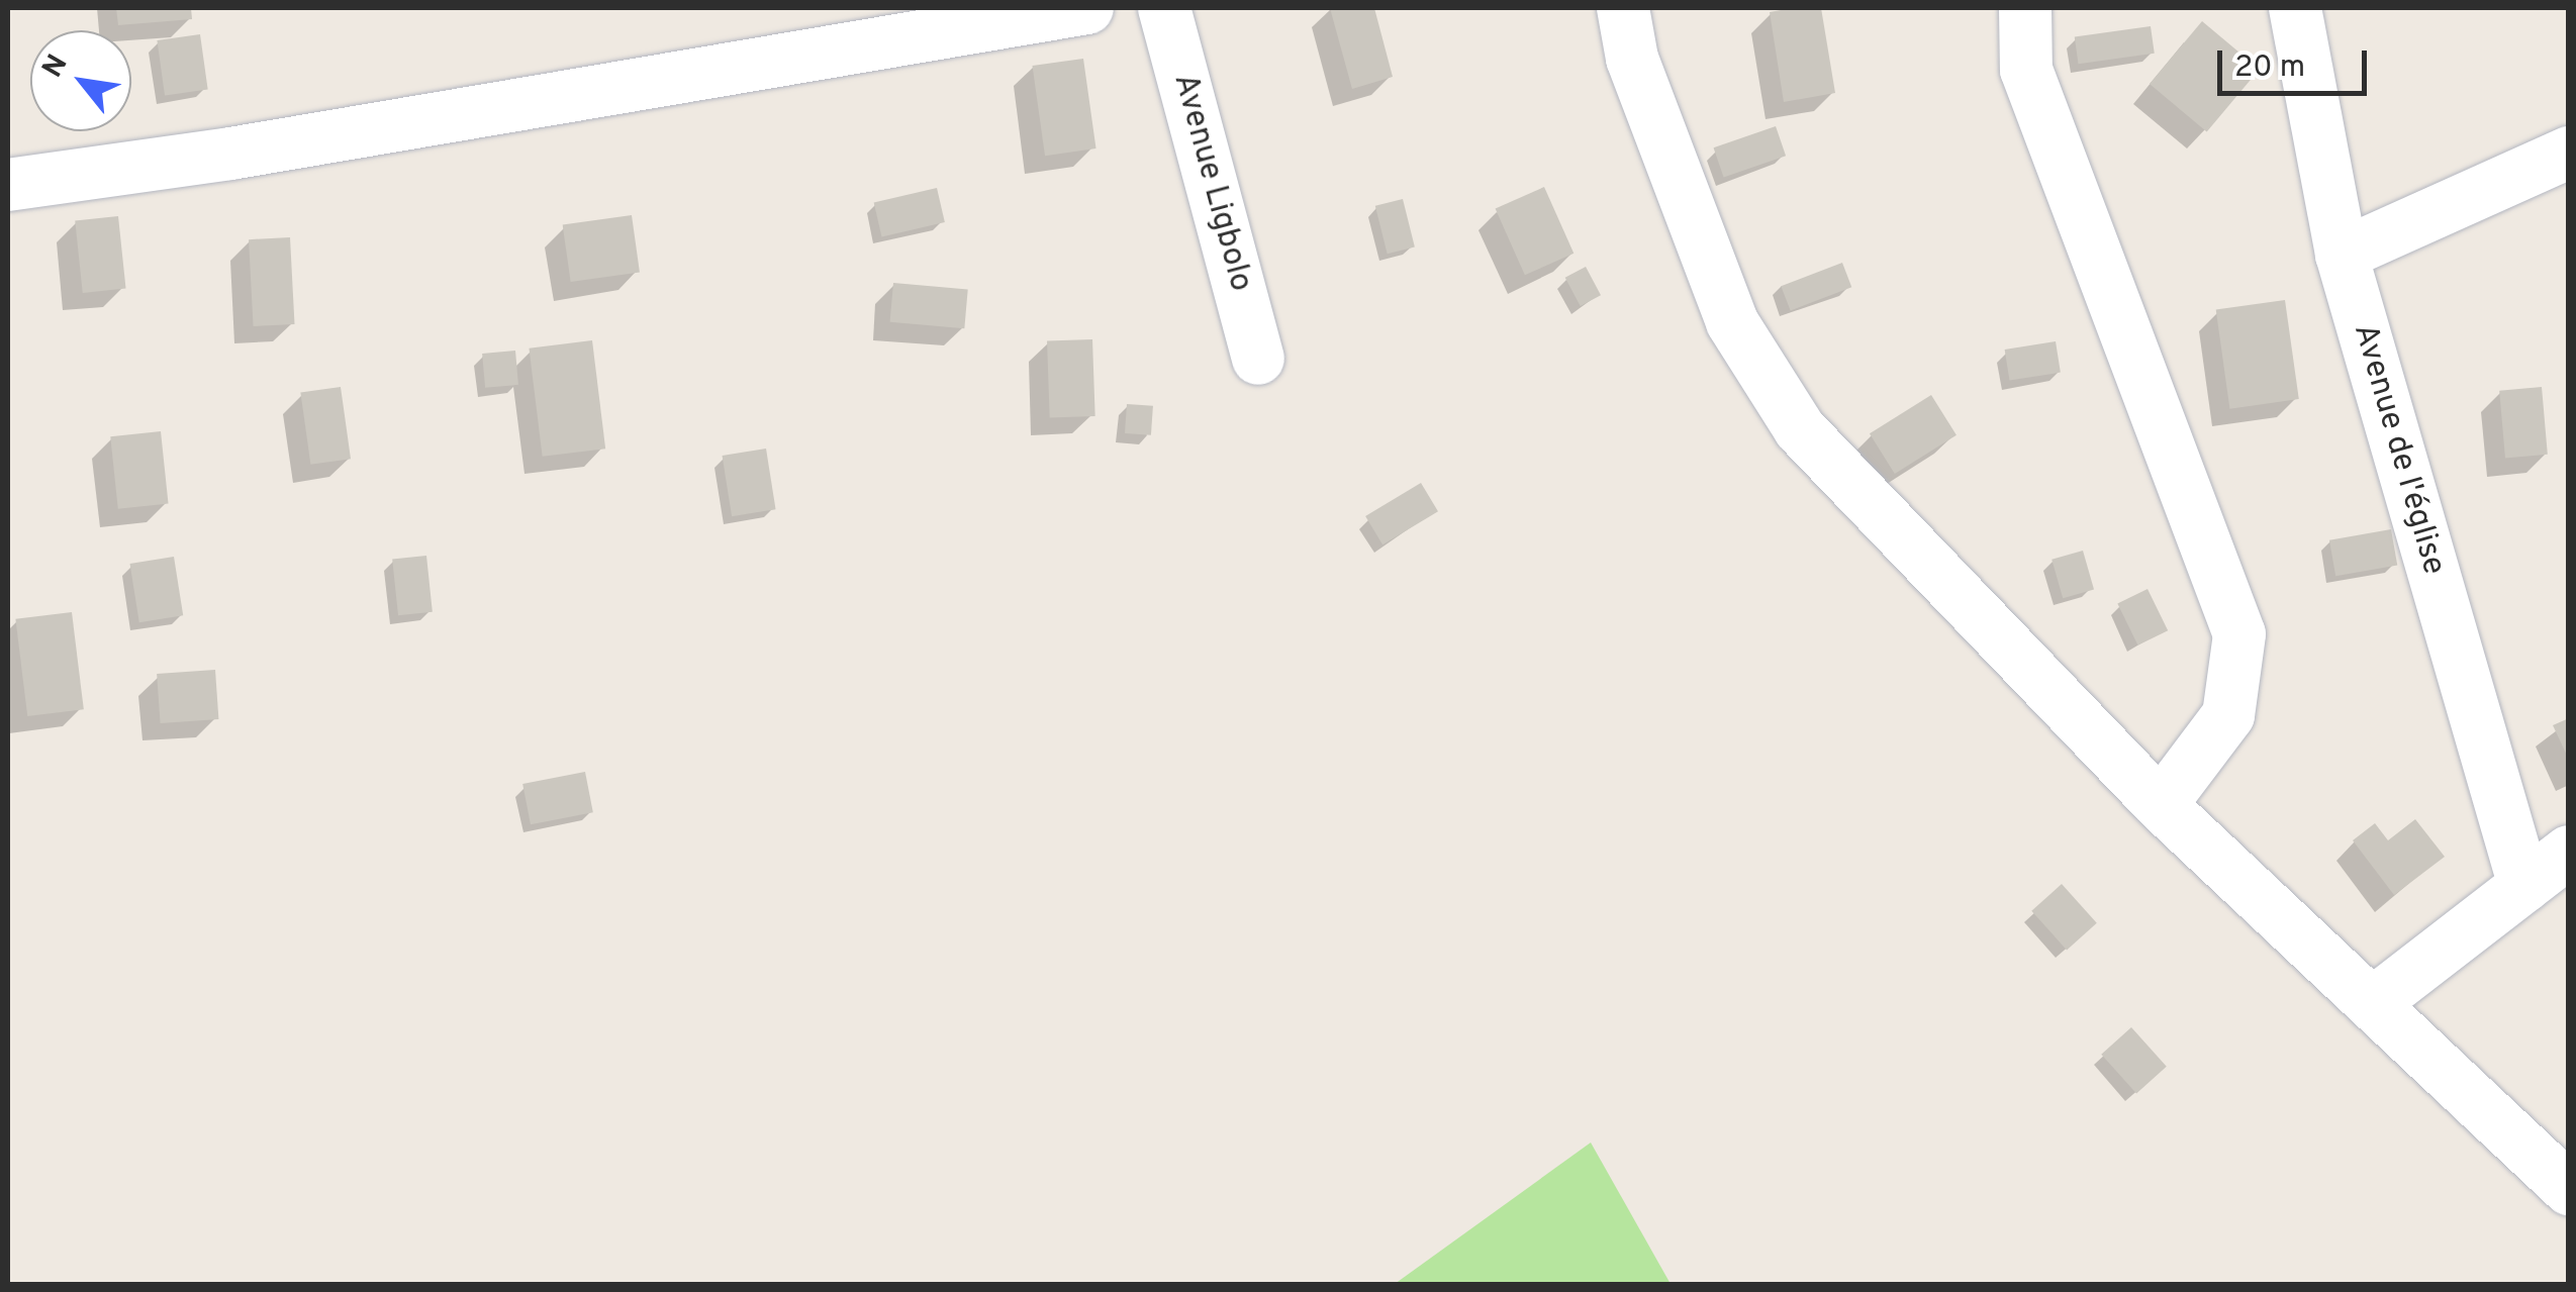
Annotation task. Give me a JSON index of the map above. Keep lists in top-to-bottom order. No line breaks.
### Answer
{"streets":{"street":["Avenue Ligbolo","Avenue de l'église"]},"scale_bar":"20 m","north":"top left"}
